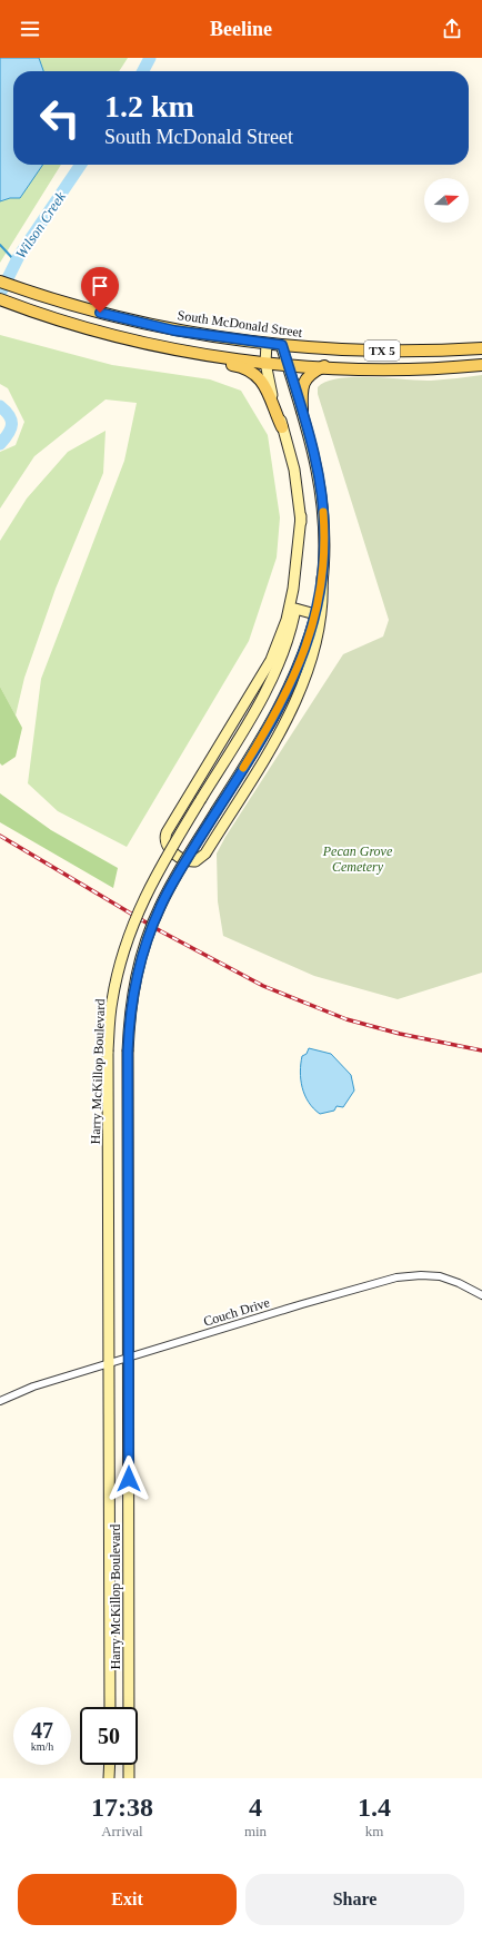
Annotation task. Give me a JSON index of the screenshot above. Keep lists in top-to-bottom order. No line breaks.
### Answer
{"streets":{"main road":["South McDonald Street","TX 5","Harry McKillop Boulevard"],"street":["Couch Drive"]},"crossings":[["South McDonald Street","Harry McKillop Boulevard"],["TX 5","Harry McKillop Boulevard"],["Harry McKillop Boulevard","Couch Drive"]],"water":["Wilson Creek"],"parks":["Pecan Grove Cemetery"],"north":"right","page":{"header":"Beeline","turn":["1.2 km","South McDonald Street"],"speed":"47 km/h","limit":"50","eta":["17:38","Arrival","4","min","1.4","km"],"buttons":["Exit","Share"]}}
